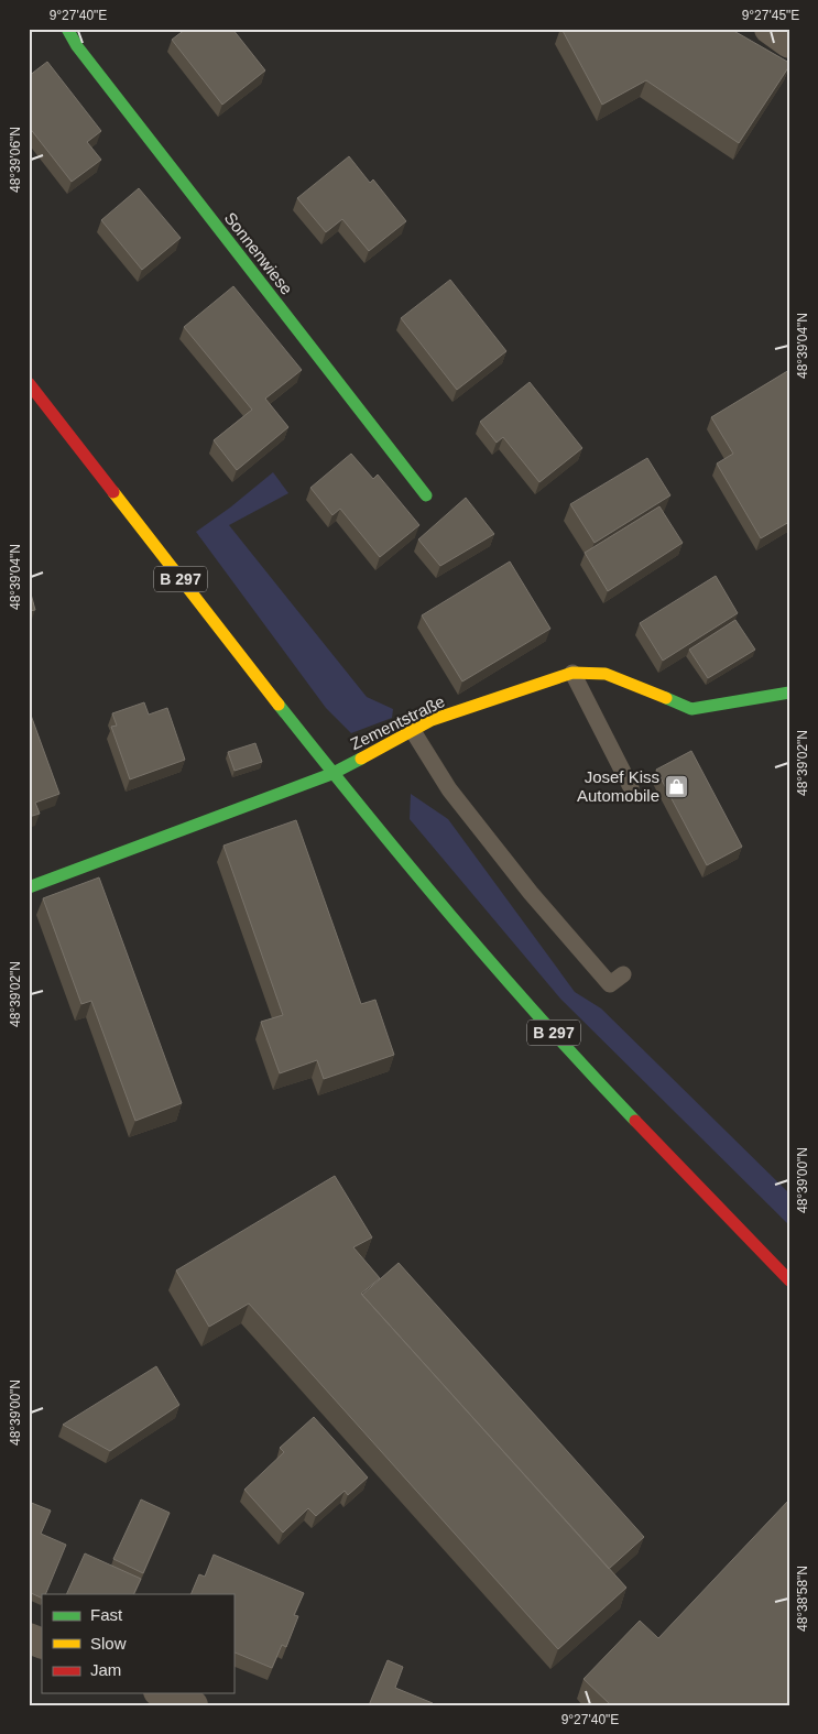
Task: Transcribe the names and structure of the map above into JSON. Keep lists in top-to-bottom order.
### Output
{
  "streets": {
    "street": ["Sonnenwiese", "B 297", "Zementstraße"]
  },
  "crossings": [
    ["B 297", "Zementstraße"]
  ],
  "places": {
    "shop": ["Josef Kiss Automobile"]
  },
  "legend": ["Fast", "Slow", "Jam"],
  "coordinates": [
    "9°27'40\"E",
    "9°27'45\"E",
    "48°39'06\"N",
    "48°39'04\"N",
    "48°39'02\"N",
    "48°39'00\"N",
    "48°38'58\"N"
  ]
}
